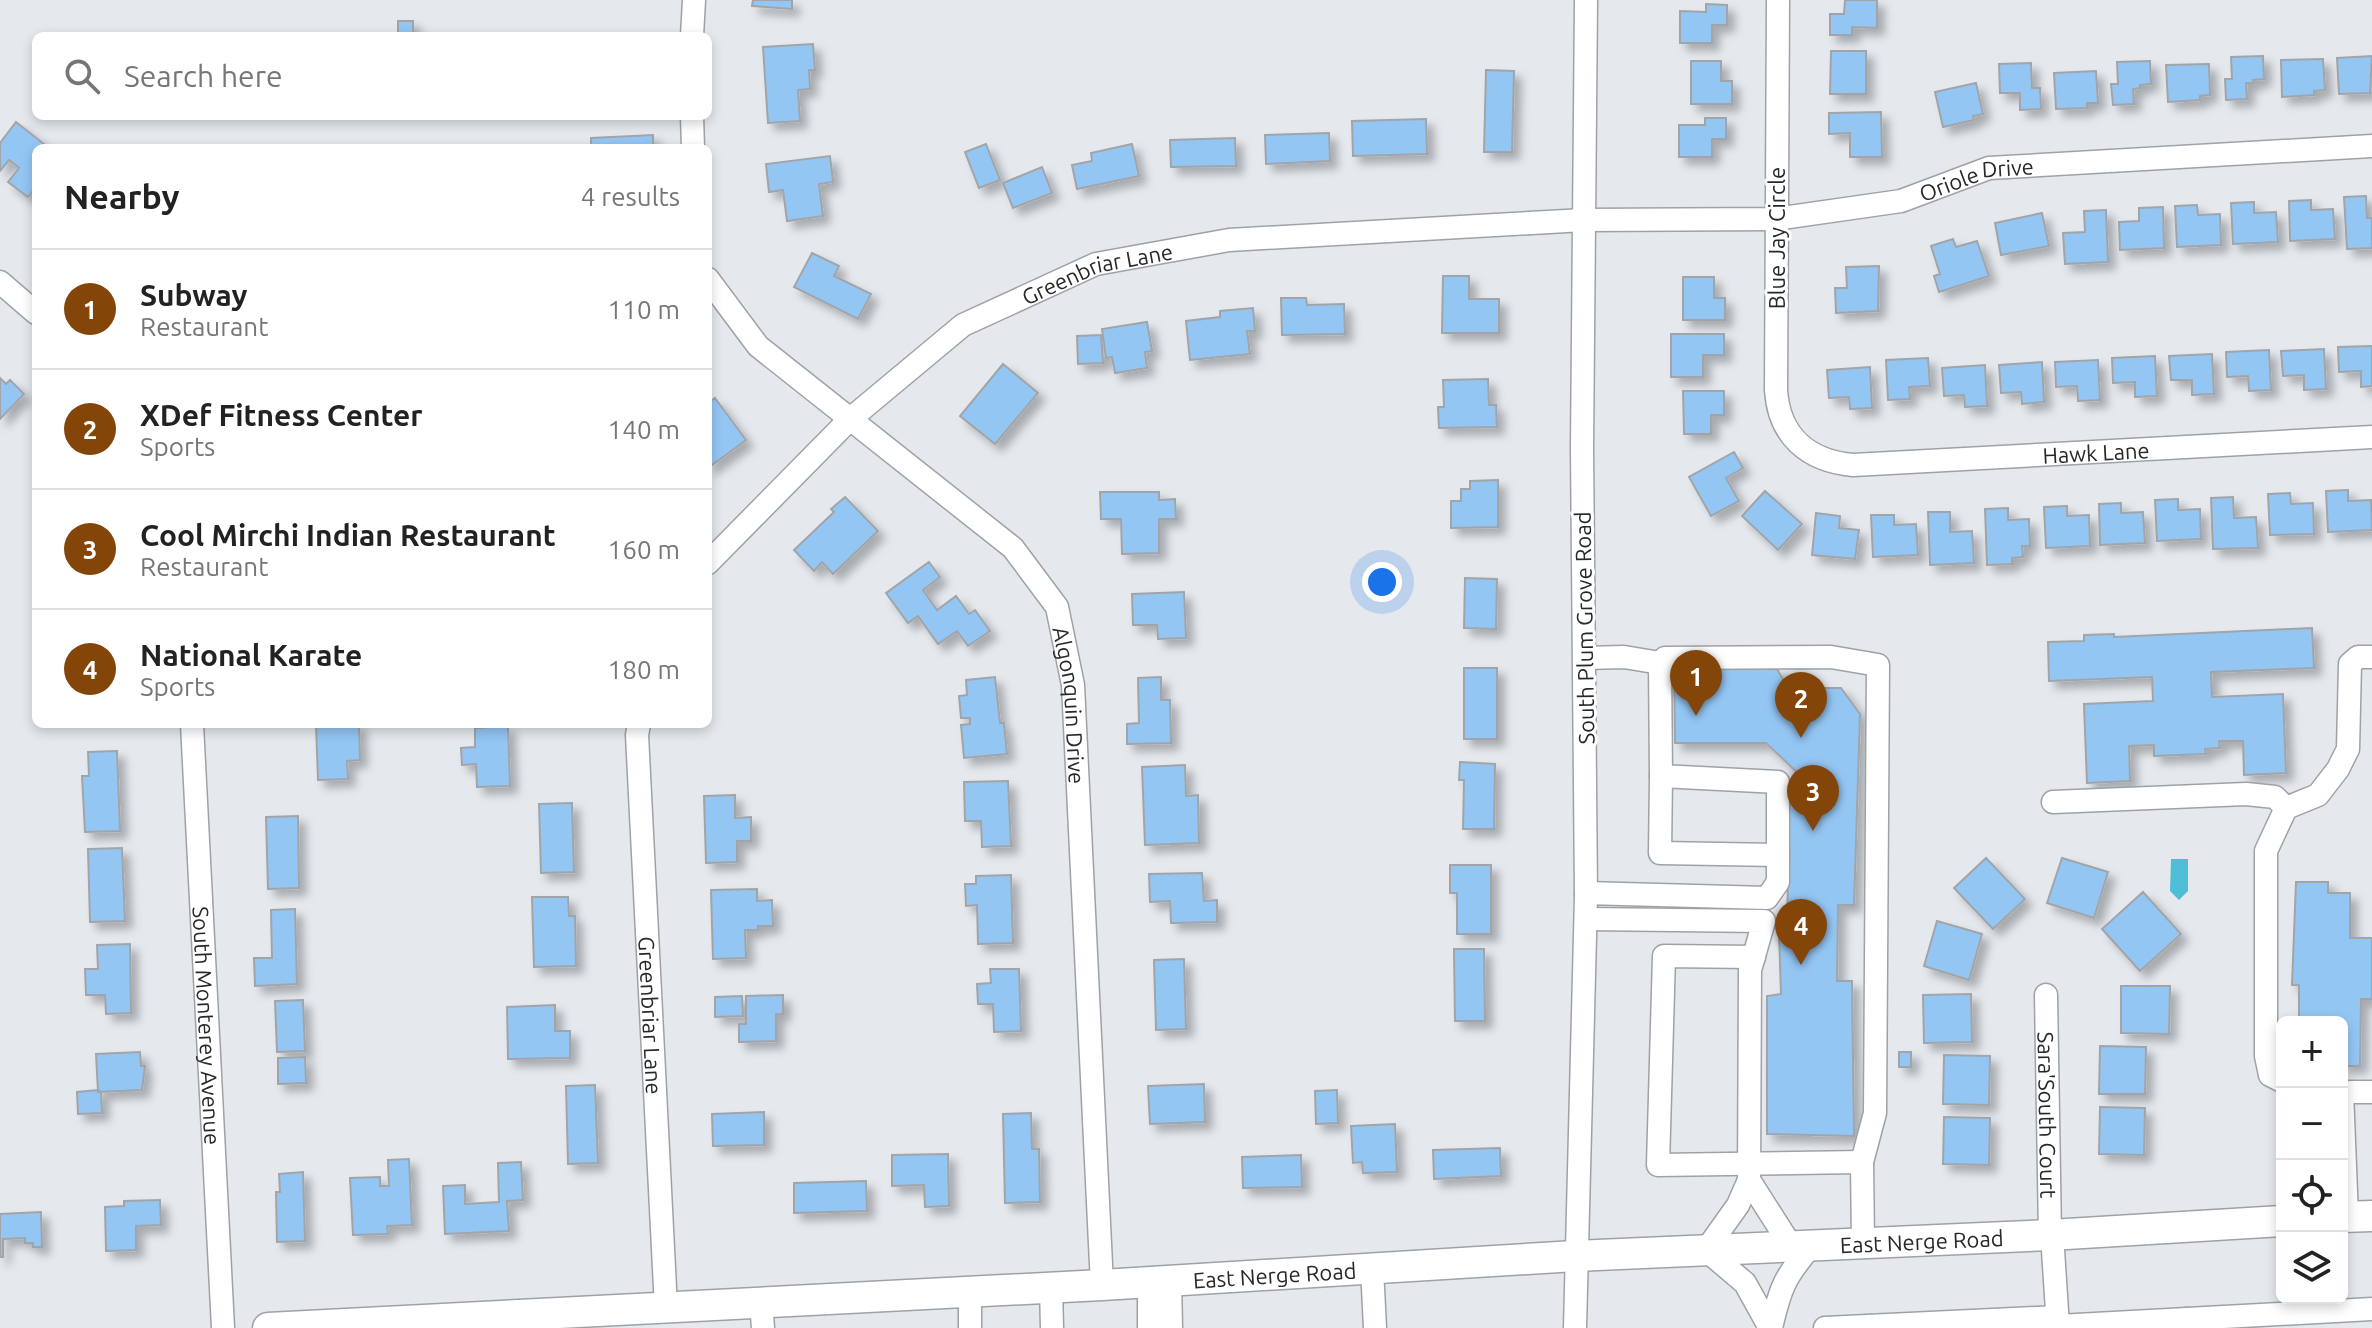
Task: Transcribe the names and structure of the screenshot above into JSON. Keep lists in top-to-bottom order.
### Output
{
  "streets": {
    "main road": ["East Nerge Road"],
    "street": [
      "Oriole Drive",
      "Blue Jay Circle",
      "Greenbriar Lane",
      "Hawk Lane",
      "South Plum Grove Road",
      "Algonquin Drive",
      "South Monterey Avenue",
      "Sara'South Court"
    ]
  },
  "crossings": [
    ["Oriole Drive", "Blue Jay Circle"],
    ["Oriole Drive", "Greenbriar Lane"],
    ["Oriole Drive", "South Plum Grove Road"],
    ["Blue Jay Circle", "Hawk Lane"],
    ["Greenbriar Lane", "South Plum Grove Road"],
    ["Greenbriar Lane", "Algonquin Drive"],
    ["Greenbriar Lane", "East Nerge Road"],
    ["South Plum Grove Road", "East Nerge Road"],
    ["Algonquin Drive", "East Nerge Road"],
    ["Sara'South Court", "East Nerge Road"]
  ],
  "page": {
    "search": "Search here",
    "heading": ["Nearby", "4 results"],
    "list": [
      {
        "mark": "1",
        "name": "Subway",
        "note": "Restaurant",
        "value": "110 m"
      },
      {
        "mark": "2",
        "name": "XDef Fitness Center",
        "note": "Sports",
        "value": "140 m"
      },
      {
        "mark": "3",
        "name": "Cool Mirchi Indian Restaurant",
        "note": "Restaurant",
        "value": "160 m"
      },
      {
        "mark": "4",
        "name": "National Karate",
        "note": "Sports",
        "value": "180 m"
      }
    ],
    "pins": [
      "1",
      "2",
      "3",
      "4"
    ],
    "map_buttons": ["+", "−"]
  }
}
